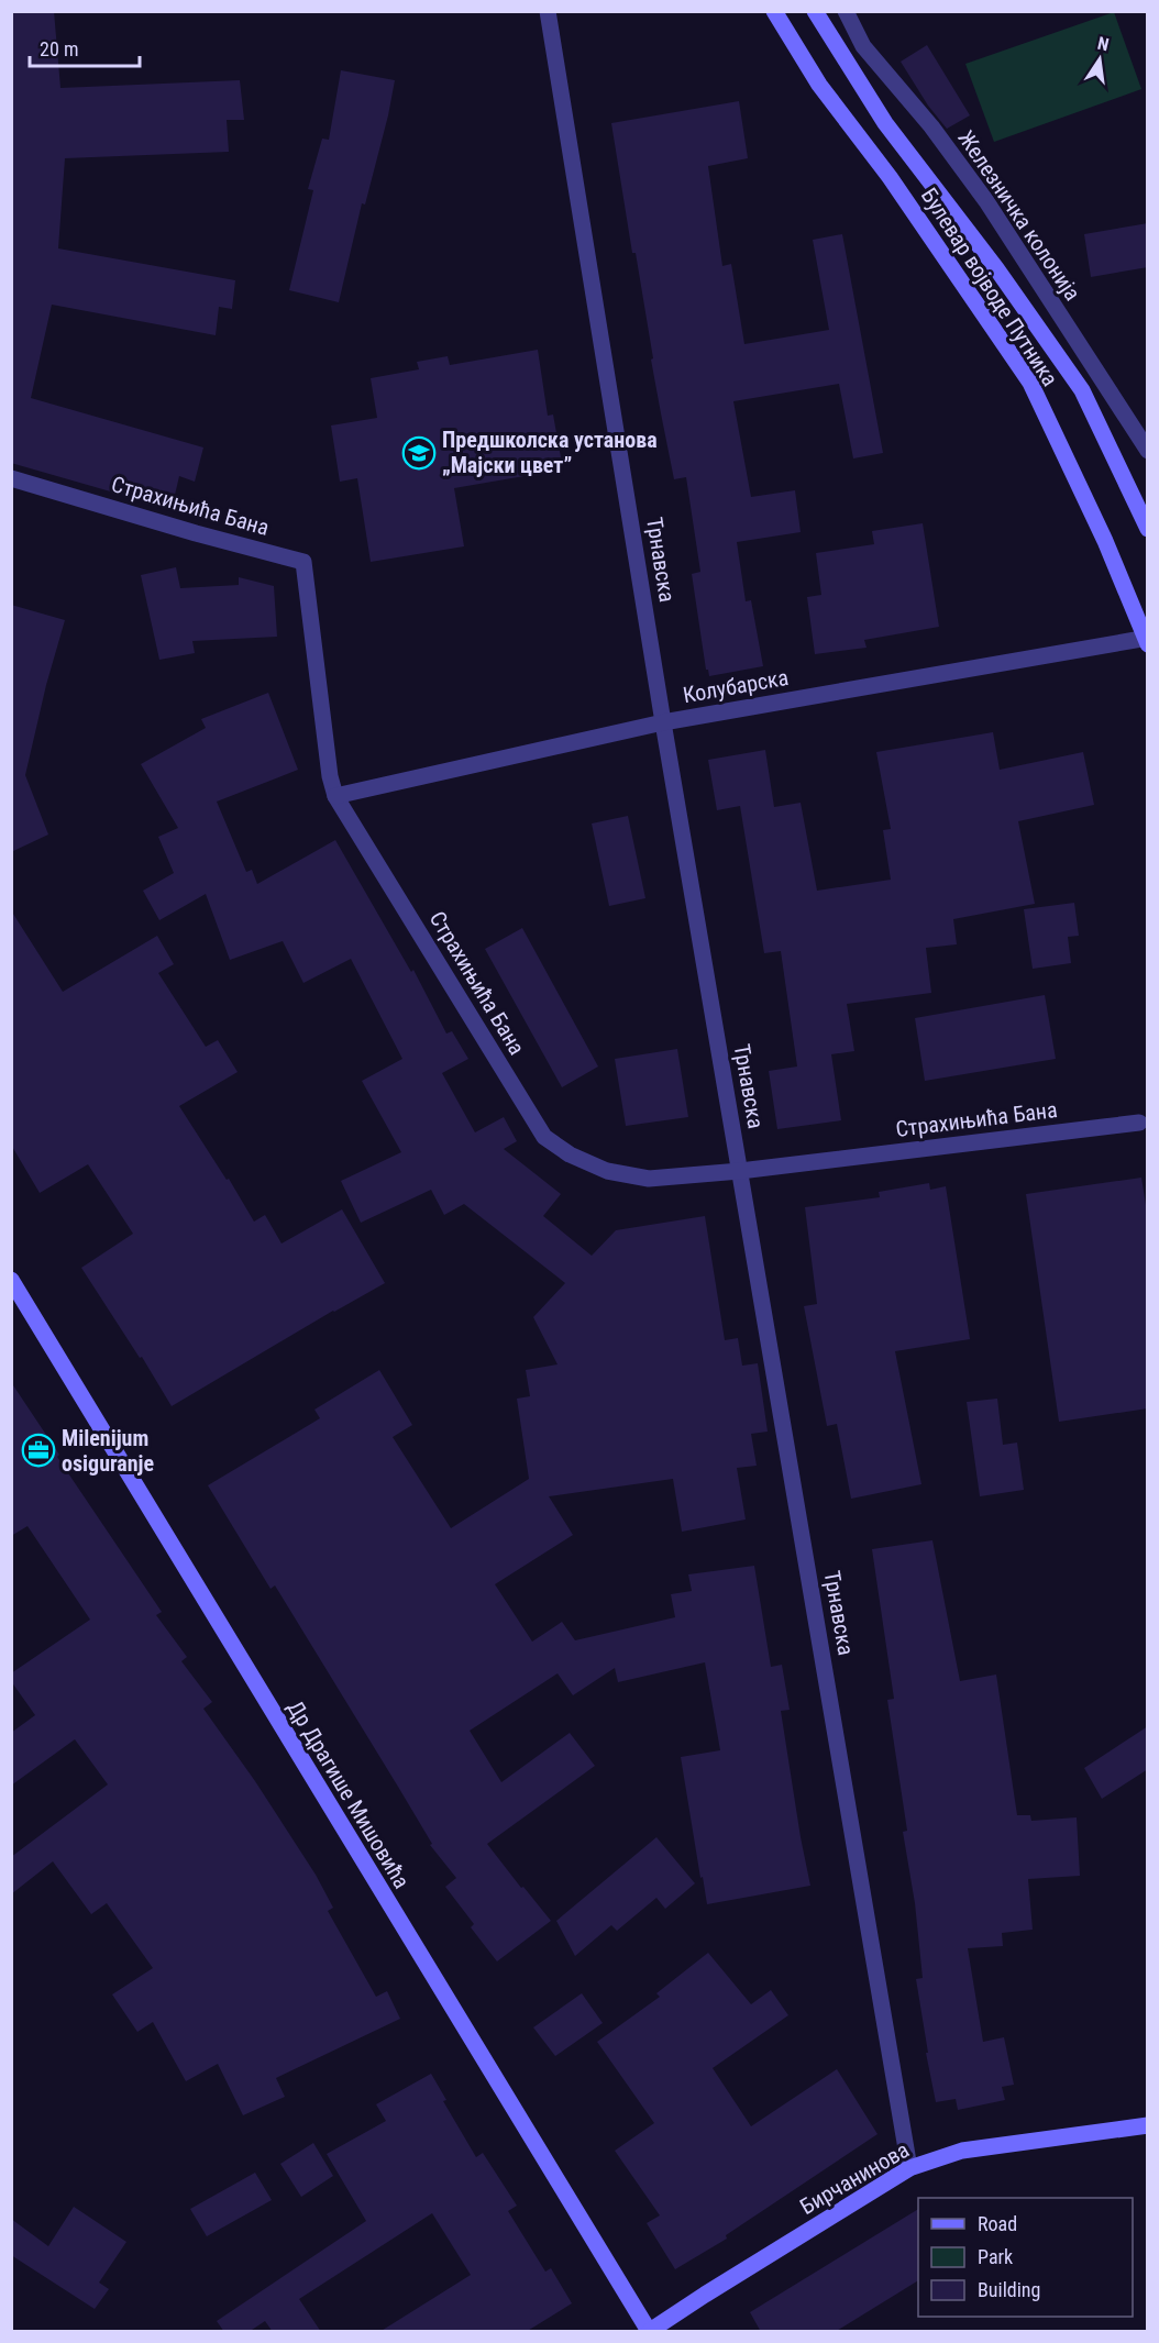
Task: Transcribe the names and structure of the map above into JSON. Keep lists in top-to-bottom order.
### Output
{
  "streets": {
    "main road": ["Булевар војводе Путника", "Др Драгише Мишовића", "Бирчанинова"],
    "street": [
      "Железничка колонија",
      "Страхињића Бана",
      "Трнавска",
      "Колубарска"
    ]
  },
  "crossings": [
    ["Булевар војводе Путника", "Колубарска"],
    ["Страхињића Бана", "Трнавска"],
    ["Страхињића Бана", "Колубарска"],
    ["Трнавска", "Колубарска"],
    ["Трнавска", "Бирчанинова"],
    ["Др Драгише Мишовића", "Бирчанинова"]
  ],
  "places": {
    "school or university": ["Предшколска установа „Мајски цвет”"],
    "office": ["Milenijum osiguranje"]
  },
  "legend": ["Road", "Park", "Building"],
  "scale_bar": "20 m",
  "north": "top"
}
